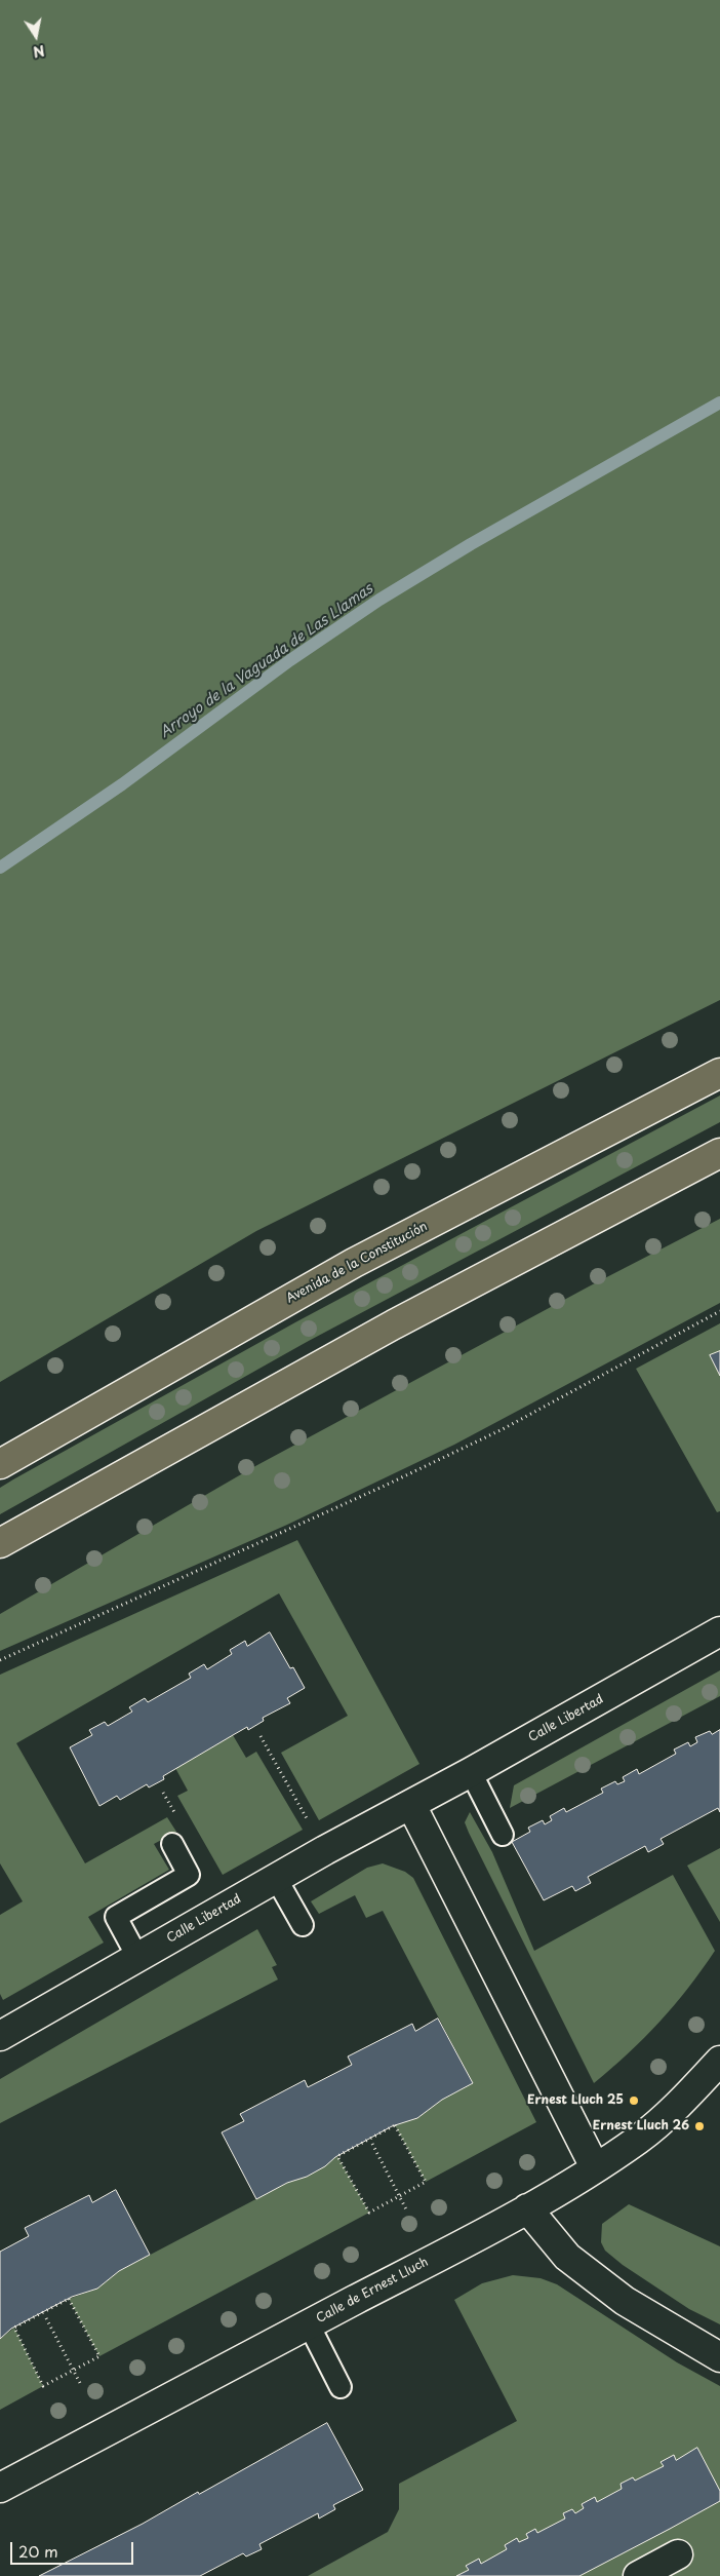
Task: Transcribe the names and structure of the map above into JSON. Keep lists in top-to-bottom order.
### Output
{
  "streets": {
    "main road": ["Avenida de la Constitución"],
    "street": ["Calle Libertad", "Calle de Ernest Lluch"]
  },
  "water": ["Arroyo de la Vaguada de Las Llamas"],
  "places": ["Ernest Lluch 25", "Ernest Lluch 26"],
  "scale_bar": "20 m",
  "north": "bottom"
}
